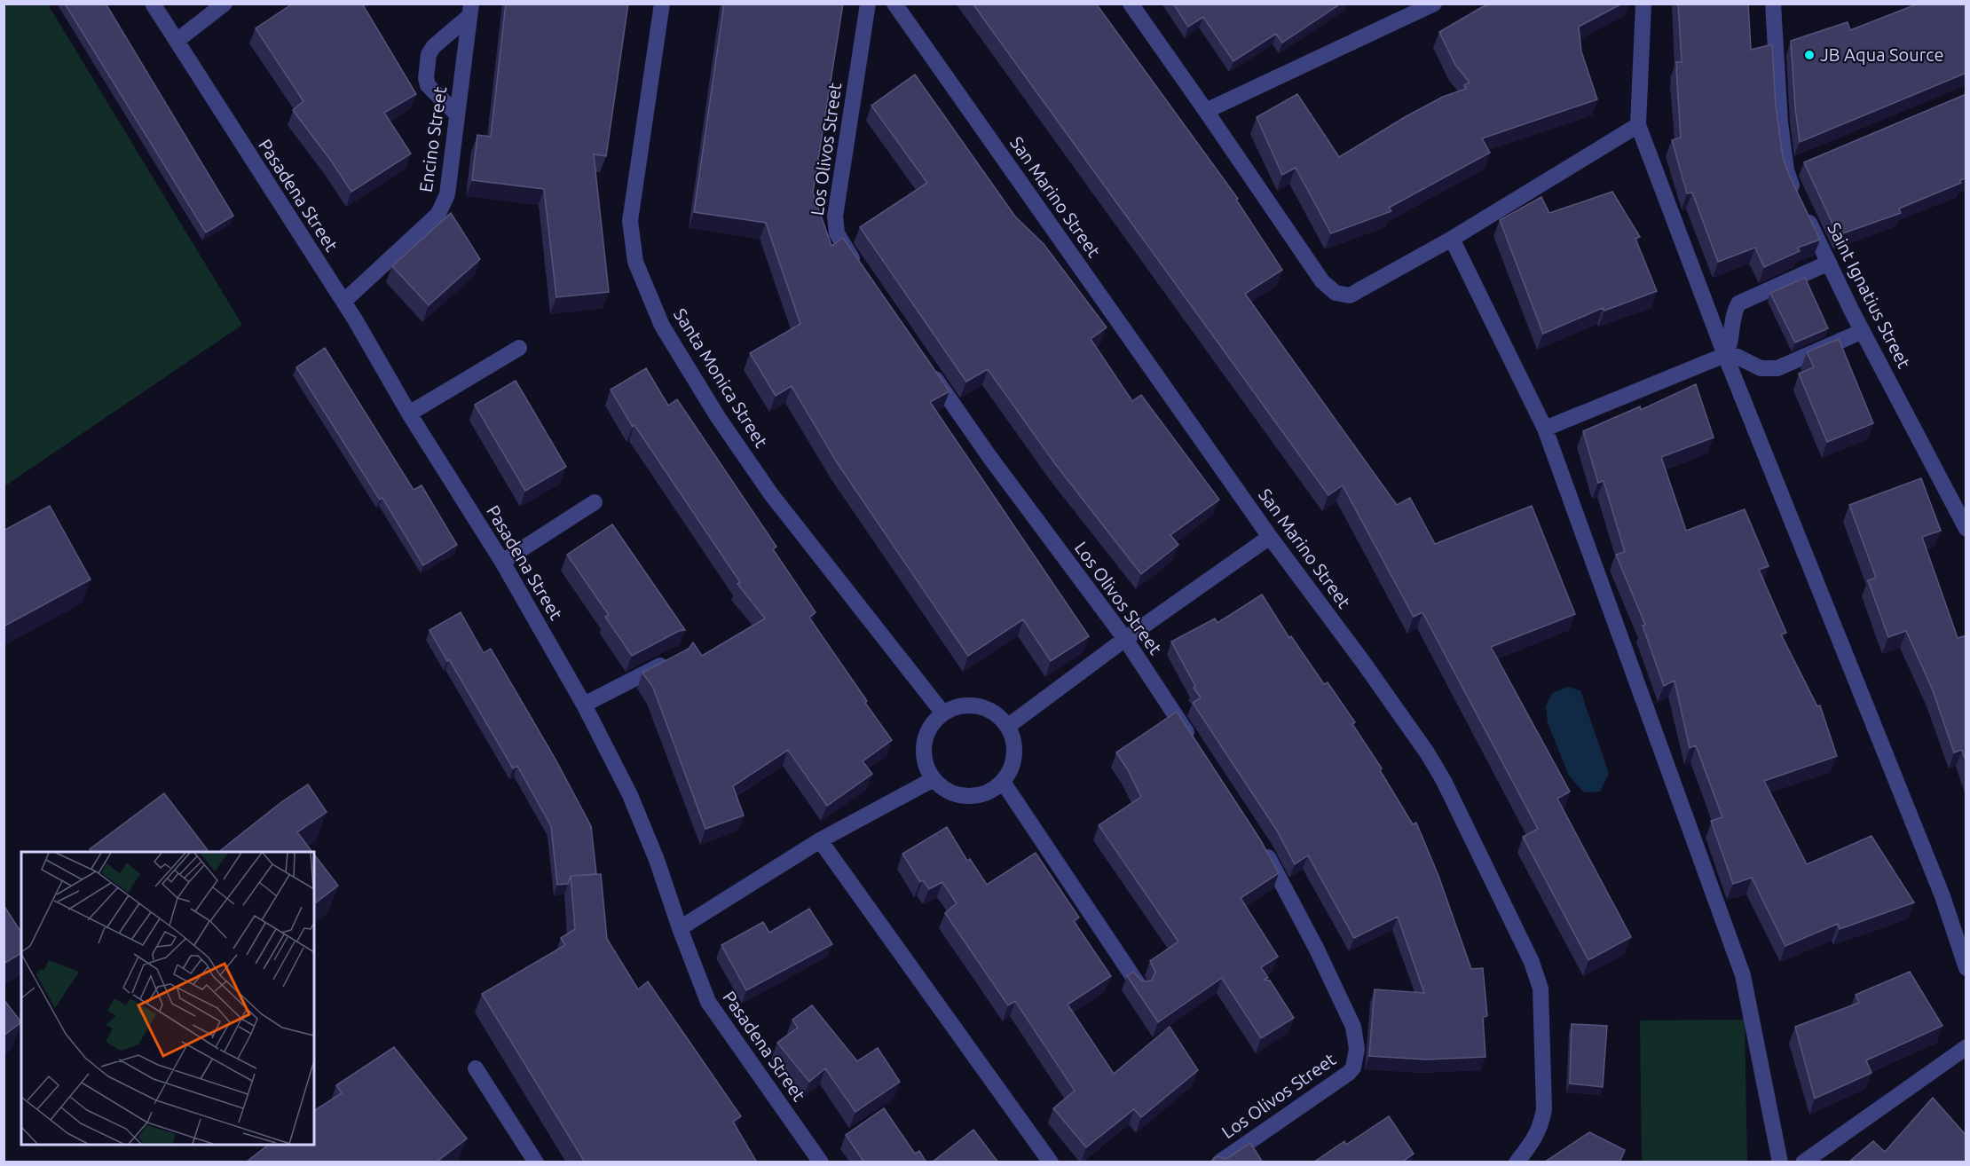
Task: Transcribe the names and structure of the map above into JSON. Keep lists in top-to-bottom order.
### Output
{
  "streets": {
    "street": [
      "Encino Street",
      "Los Olivos Street",
      "Pasadena Street",
      "San Marino Street",
      "Saint Ignatius Street",
      "Santa Monica Street"
    ]
  },
  "crossings": [
    ["Encino Street", "Pasadena Street"]
  ],
  "places": ["JB Aqua Source"]
}
